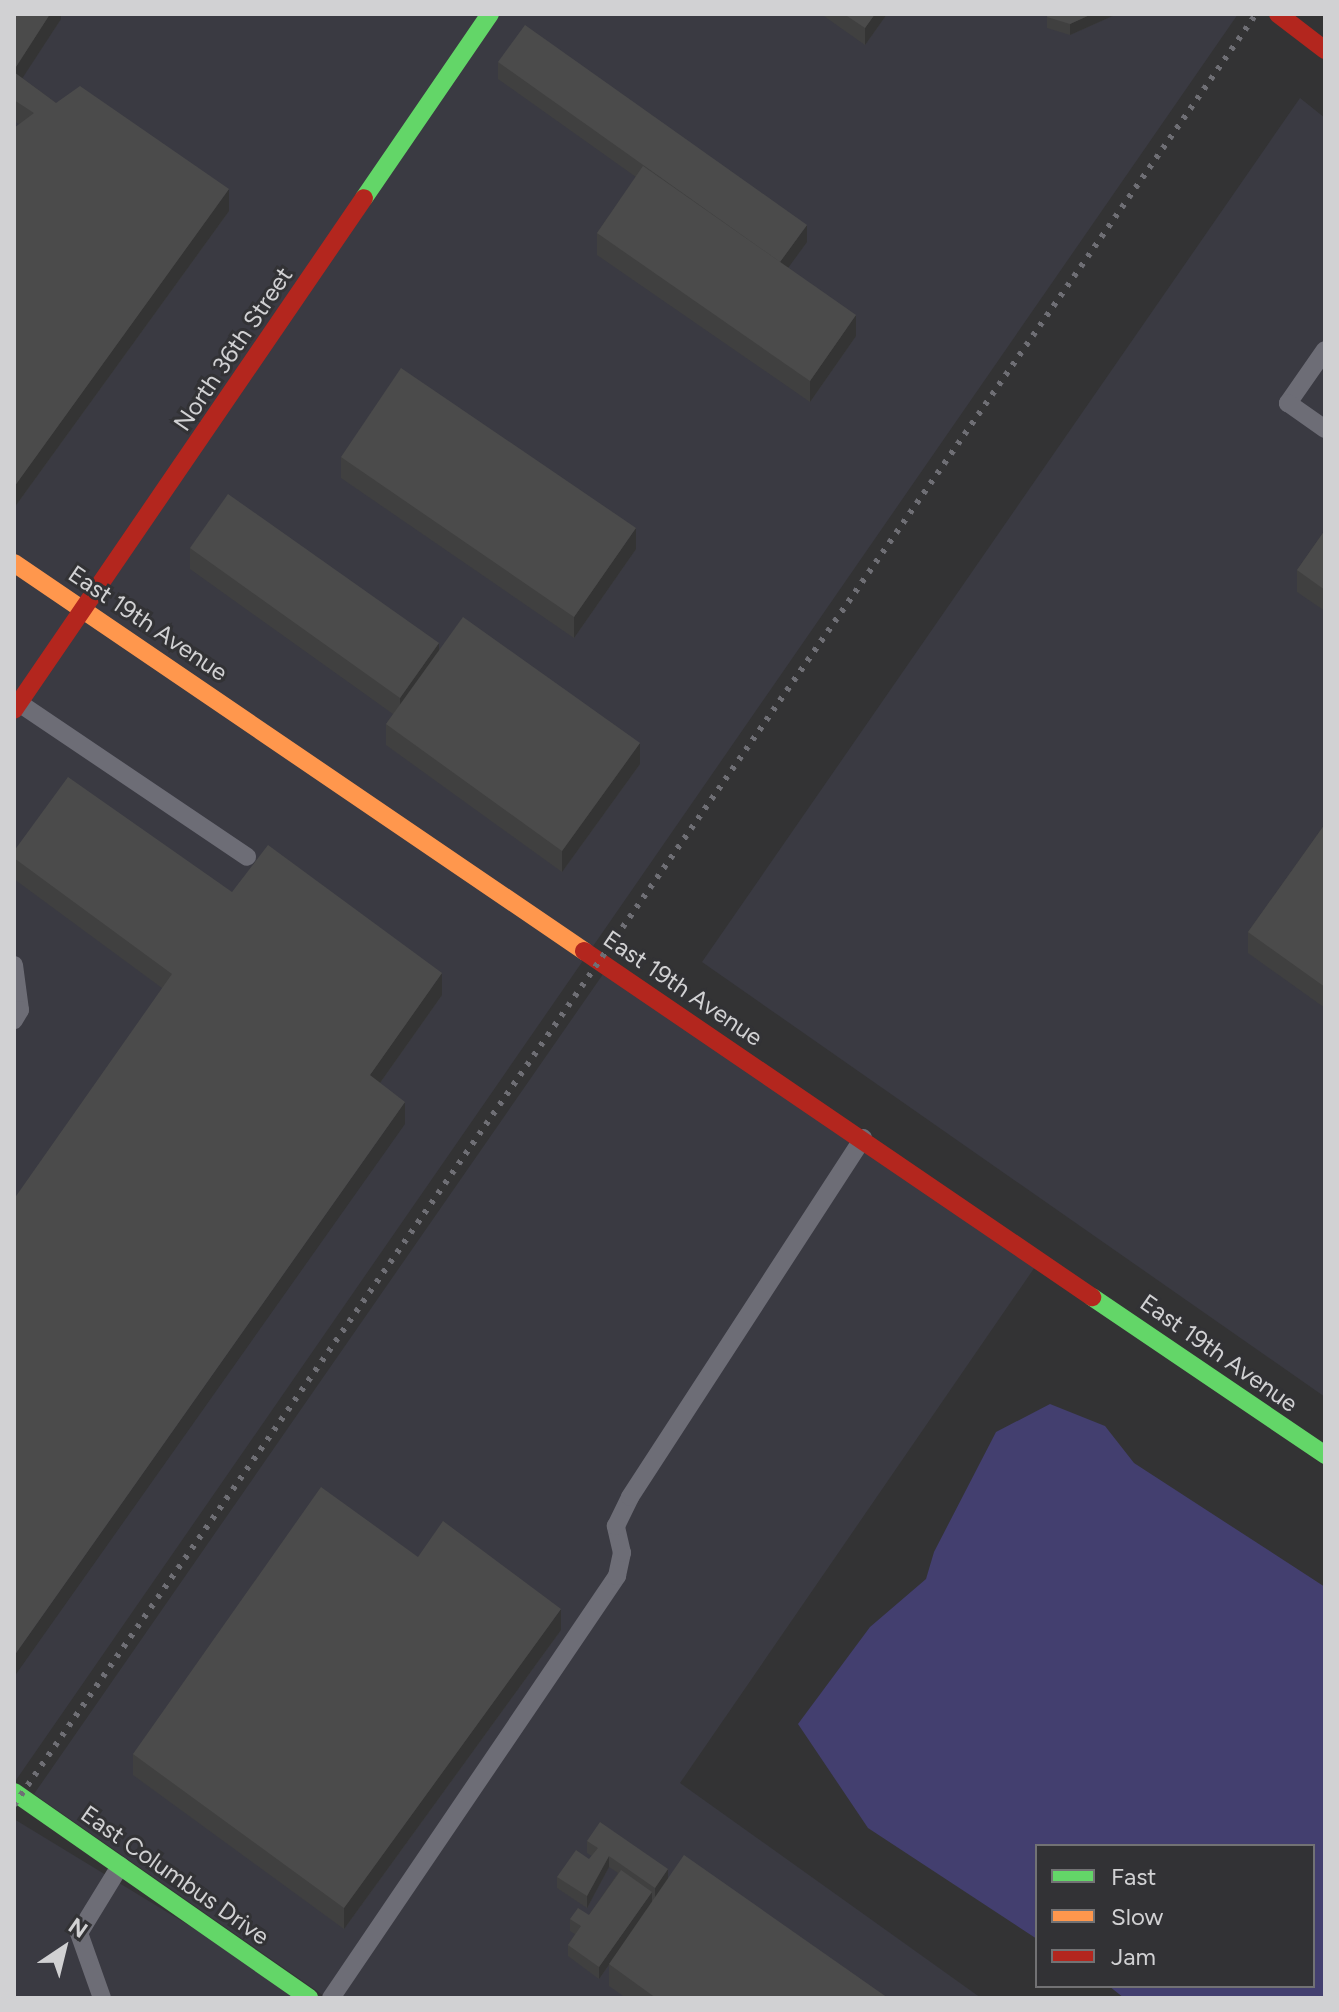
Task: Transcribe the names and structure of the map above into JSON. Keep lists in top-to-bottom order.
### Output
{
  "streets": {
    "main road": ["North 36th Street", "East 19th Avenue", "East Columbus Drive"]
  },
  "crossings": [
    ["North 36th Street", "East 19th Avenue"]
  ],
  "legend": ["Fast", "Slow", "Jam"],
  "north": "top right"
}
